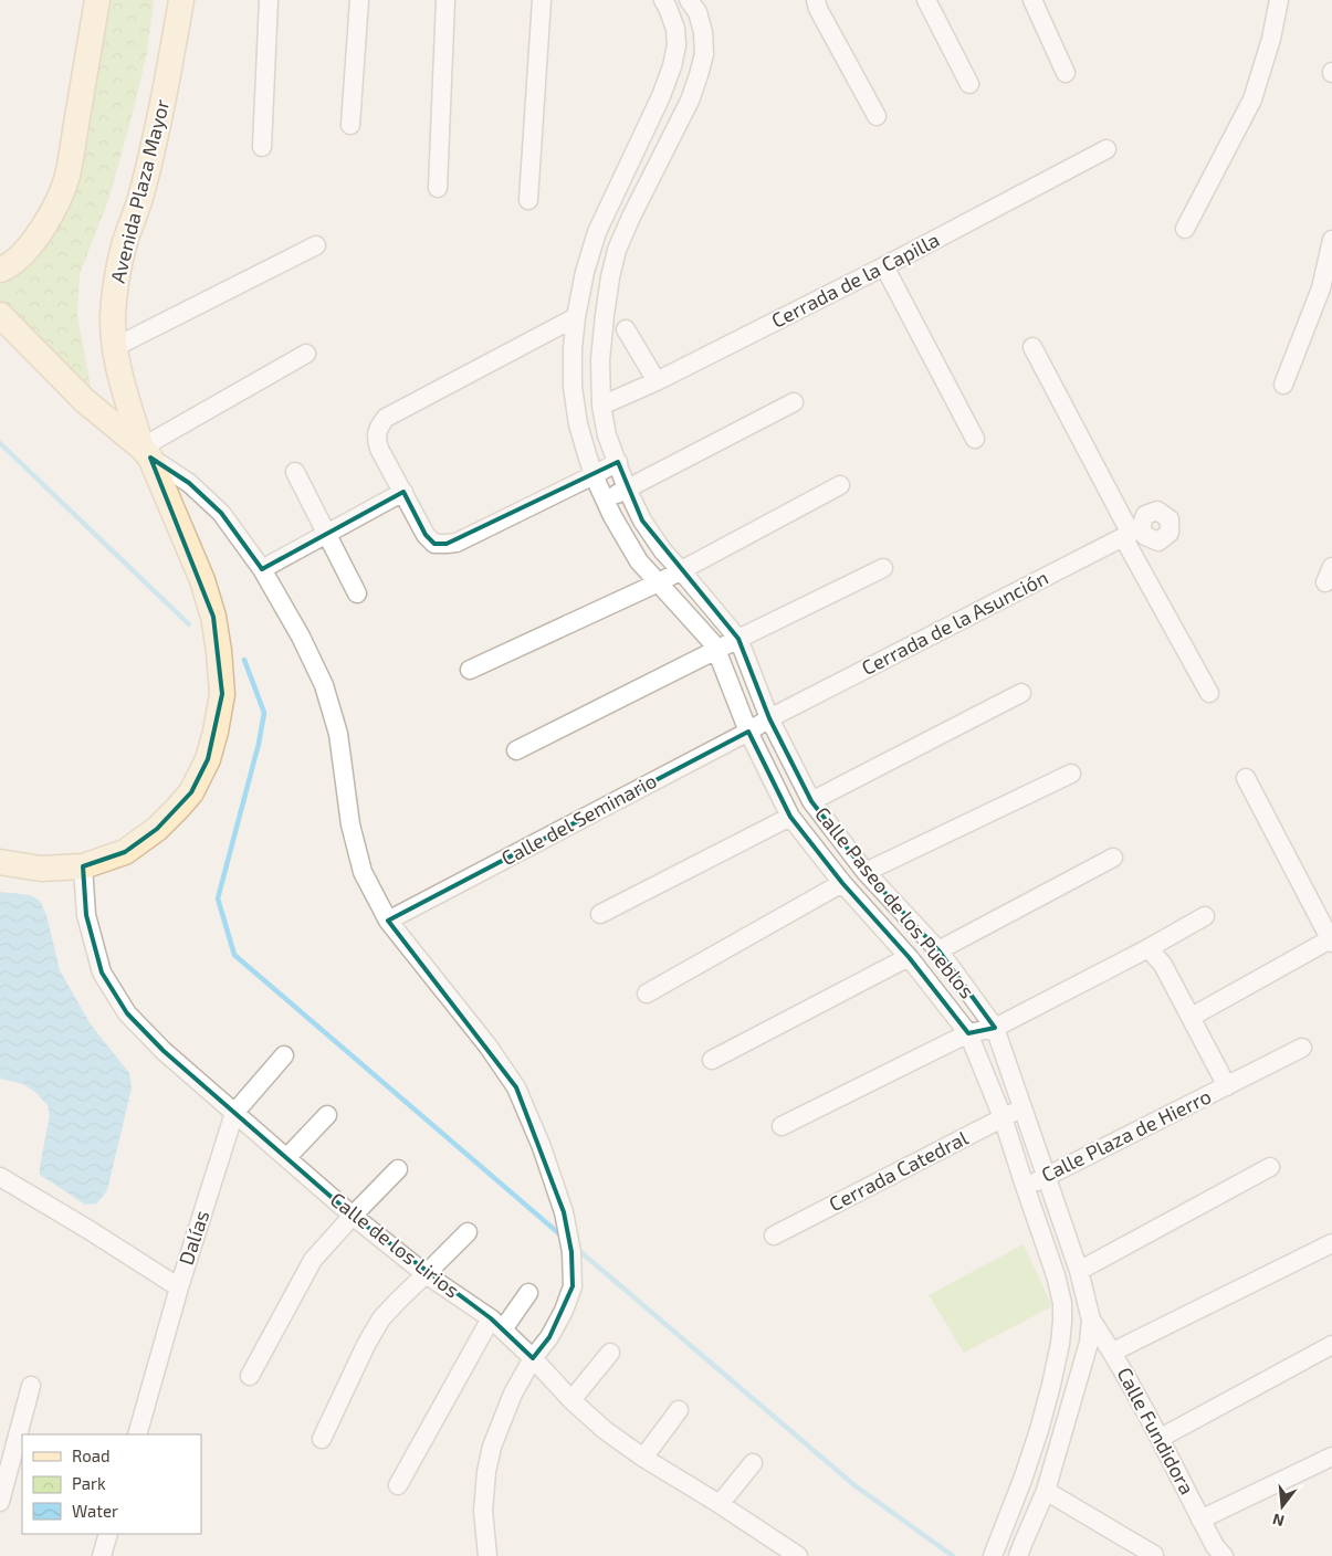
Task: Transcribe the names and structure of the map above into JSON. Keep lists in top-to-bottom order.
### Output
{
  "streets": {
    "street": [
      "Avenida Plaza Mayor",
      "Cerrada de la Capilla",
      "Cerrada de la Asunción",
      "Calle del Seminario",
      "Calle Paseo de los Pueblos",
      "Calle Plaza de Hierro",
      "Cerrada Catedral",
      "Dalías",
      "Calle de los Lirios",
      "Calle Fundidora"
    ]
  },
  "crossings": [
    ["Avenida Plaza Mayor", "Calle de los Lirios"],
    ["Cerrada de la Capilla", "Calle Paseo de los Pueblos"],
    ["Cerrada de la Asunción", "Calle del Seminario"],
    ["Cerrada de la Asunción", "Calle Paseo de los Pueblos"],
    ["Calle del Seminario", "Calle Paseo de los Pueblos"],
    ["Calle Paseo de los Pueblos", "Calle Plaza de Hierro"],
    ["Calle Paseo de los Pueblos", "Cerrada Catedral"],
    ["Calle Paseo de los Pueblos", "Calle Fundidora"],
    ["Dalías", "Calle de los Lirios"]
  ],
  "legend": ["Road", "Park", "Water"],
  "north": "bottom"
}
